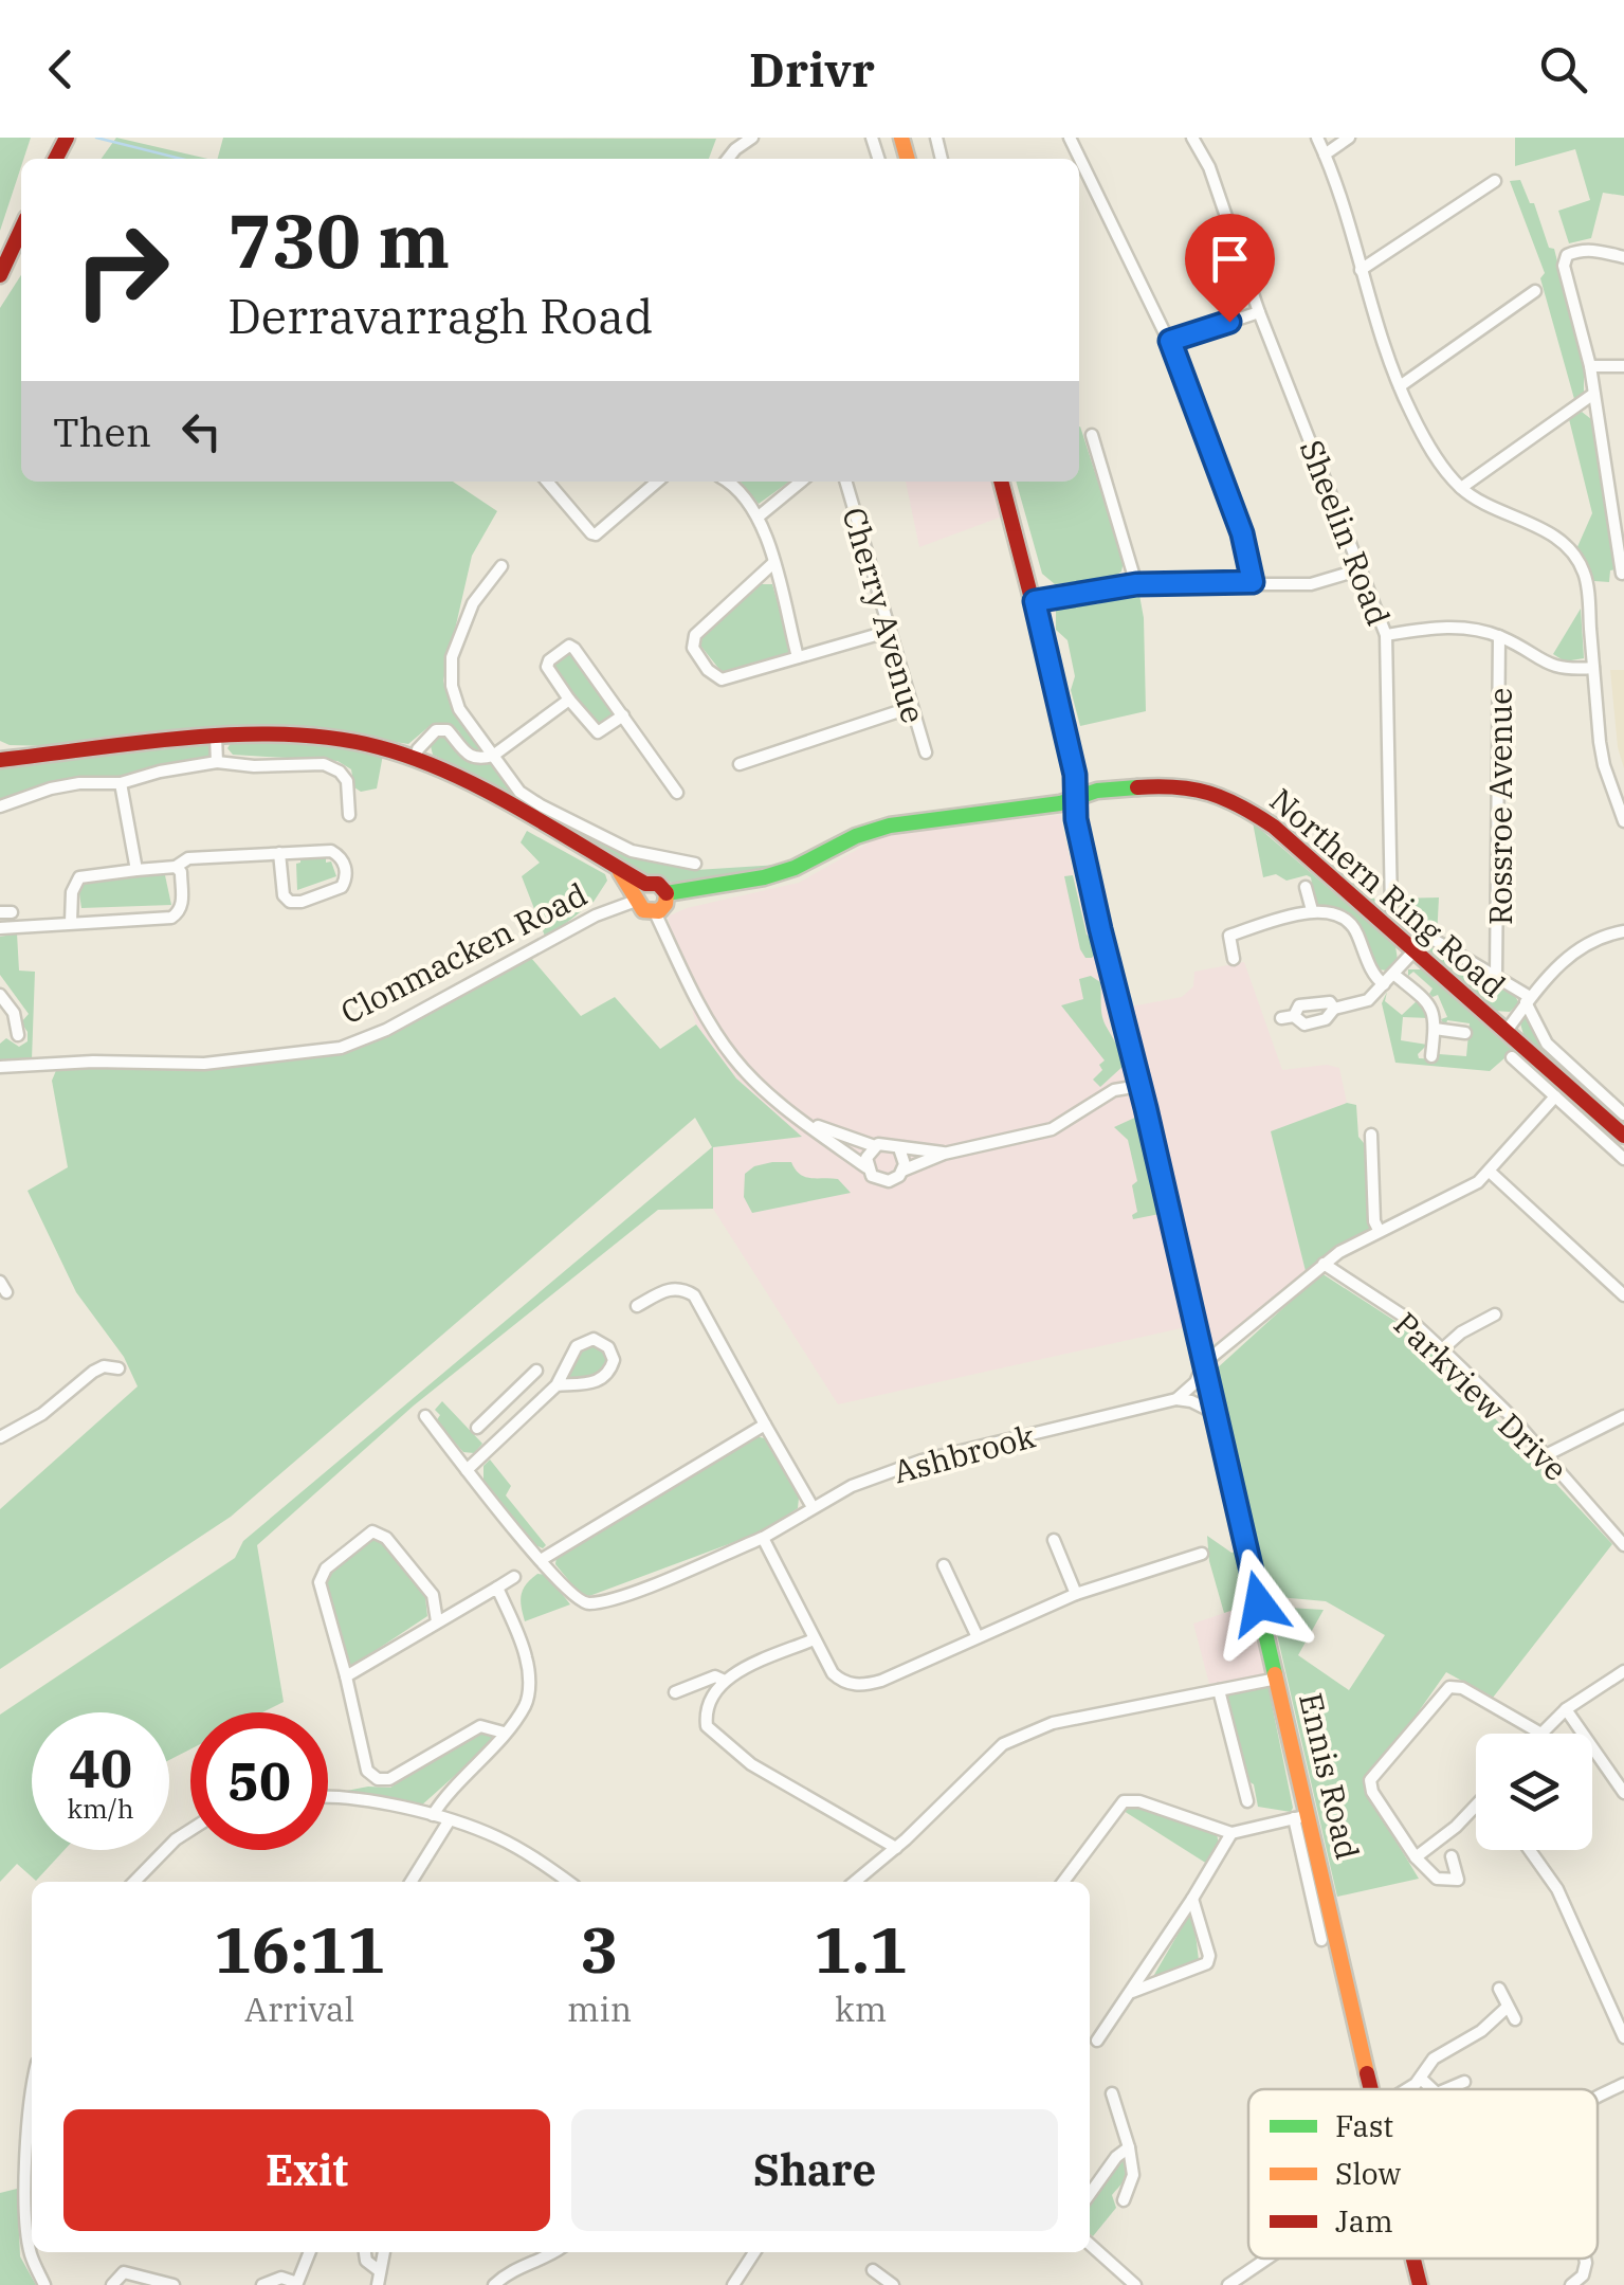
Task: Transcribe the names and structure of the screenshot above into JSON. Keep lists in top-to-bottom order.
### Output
{
  "streets": {
    "main road": ["Northern Ring Road", "Ennis Road"],
    "street": [
      "Sheelin Road",
      "Cherry Avenue",
      "Rossroe Avenue",
      "Clonmacken Road",
      "Parkview Drive",
      "Ashbrook"
    ]
  },
  "crossings": [
    ["Sheelin Road", "Rossroe Avenue"],
    ["Northern Ring Road", "Ennis Road"]
  ],
  "legend": ["Fast", "Slow", "Jam"],
  "page": {
    "header": "Drivr",
    "turn": ["730 m", "Derravarragh Road"],
    "then": "Then",
    "speed": "40 km/h",
    "limit": "50",
    "eta": [
      "16:11",
      "Arrival",
      "3",
      "min",
      "1.1",
      "km"
    ],
    "buttons": ["Exit", "Share"]
  }
}
